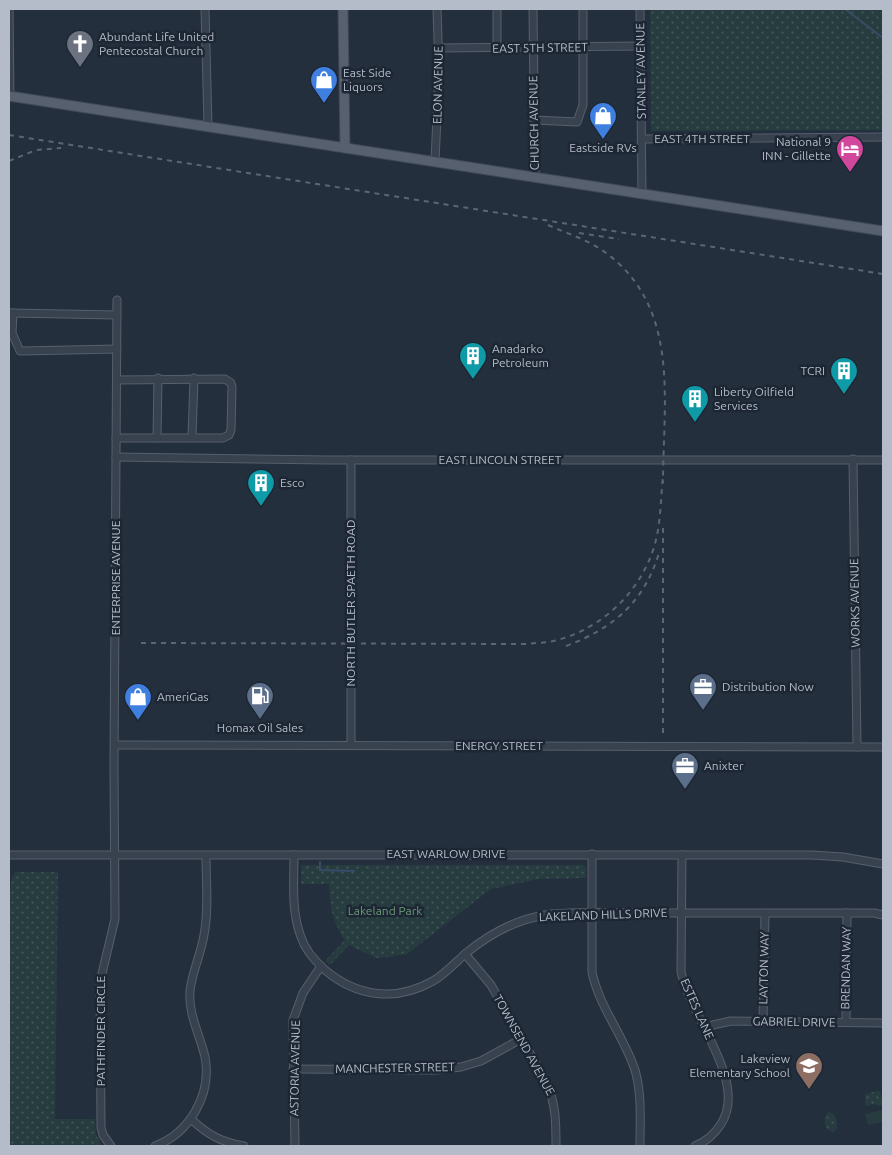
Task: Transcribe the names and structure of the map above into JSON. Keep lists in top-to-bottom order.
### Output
{
  "streets": {
    "street": [
      "EAST 5TH STREET",
      "STANLEY AVENUE",
      "ELON AVENUE",
      "CHURCH AVENUE",
      "EAST 4TH STREET",
      "EAST LINCOLN STREET",
      "ENTERPRISE AVENUE",
      "NORTH BUTLER SPAETH ROAD",
      "WORKS AVENUE",
      "ENERGY STREET",
      "EAST WARLOW DRIVE",
      "LAKELAND HILLS DRIVE",
      "LAYTON WAY",
      "BRENDAN WAY",
      "ESTES LANE",
      "GABRIEL DRIVE",
      "PATHFINDER CIRCLE",
      "TOWNSEND AVENUE",
      "ASTORIA AVENUE",
      "MANCHESTER STREET"
    ]
  },
  "crossings": [
    ["EAST 5TH STREET", "STANLEY AVENUE"],
    ["EAST 5TH STREET", "ELON AVENUE"],
    ["EAST 5TH STREET", "CHURCH AVENUE"],
    ["STANLEY AVENUE", "EAST 4TH STREET"],
    ["EAST LINCOLN STREET", "ENTERPRISE AVENUE"],
    ["EAST LINCOLN STREET", "NORTH BUTLER SPAETH ROAD"],
    ["EAST LINCOLN STREET", "WORKS AVENUE"],
    ["ENTERPRISE AVENUE", "ENERGY STREET"],
    ["ENTERPRISE AVENUE", "EAST WARLOW DRIVE"],
    ["ENTERPRISE AVENUE", "PATHFINDER CIRCLE"],
    ["NORTH BUTLER SPAETH ROAD", "ENERGY STREET"],
    ["WORKS AVENUE", "ENERGY STREET"],
    ["EAST WARLOW DRIVE", "LAKELAND HILLS DRIVE"],
    ["EAST WARLOW DRIVE", "ESTES LANE"],
    ["EAST WARLOW DRIVE", "PATHFINDER CIRCLE"],
    ["LAKELAND HILLS DRIVE", "LAYTON WAY"],
    ["LAKELAND HILLS DRIVE", "BRENDAN WAY"],
    ["LAKELAND HILLS DRIVE", "ESTES LANE"],
    ["LAKELAND HILLS DRIVE", "TOWNSEND AVENUE"],
    ["LAKELAND HILLS DRIVE", "ASTORIA AVENUE"],
    ["LAYTON WAY", "GABRIEL DRIVE"],
    ["BRENDAN WAY", "GABRIEL DRIVE"],
    ["ESTES LANE", "GABRIEL DRIVE"],
    ["TOWNSEND AVENUE", "MANCHESTER STREET"],
    ["ASTORIA AVENUE", "MANCHESTER STREET"]
  ],
  "parks": ["Lakeland Park"],
  "places": {
    "church": ["Abundant Life United Pentecostal Church"],
    "shop": ["East Side Liquors", "Eastside RVs", "AmeriGas"],
    "hotel": ["National 9 INN - Gillette"],
    "building": [
      "Anadarko Petroleum",
      "TCRI",
      "Liberty Oilfield Services",
      "Esco"
    ],
    "office": ["Distribution Now", "Anixter"],
    "fuel station": ["Homax Oil Sales"],
    "school or university": ["Lakeview Elementary School"]
  }
}
